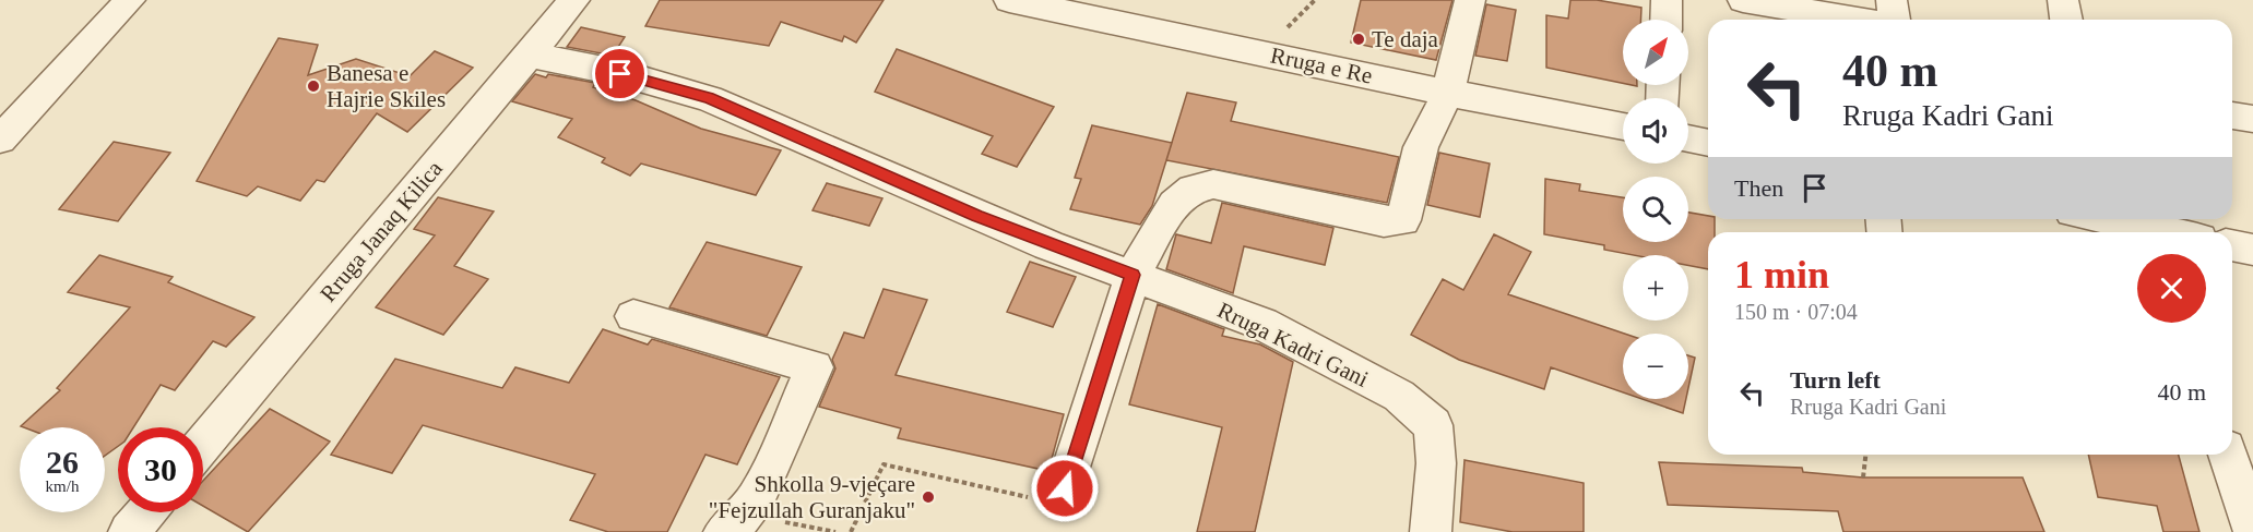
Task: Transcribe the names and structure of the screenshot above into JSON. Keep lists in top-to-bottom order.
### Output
{
  "streets": {
    "street": ["Rruga e Re", "Rruga Janaq Kilica", "Rruga Kadri Gani"]
  },
  "crossings": [
    ["Rruga Janaq Kilica", "Rruga Kadri Gani"]
  ],
  "places": ["Te daja", "Banesa e Hajrie Skiles", "Shkolla 9-vjeçare \"Fejzullah Guranjaku\""],
  "north": "top right",
  "page": {
    "map_buttons": ["+", "−"],
    "turn": ["40 m", "Rruga Kadri Gani"],
    "then": "Then",
    "heading": ["1 min", "150 m · 07:04"],
    "list": [
      {
        "name": "Turn left",
        "note": "Rruga Kadri Gani",
        "value": "40 m"
      }
    ],
    "speed": "26 km/h",
    "limit": "30"
  }
}
